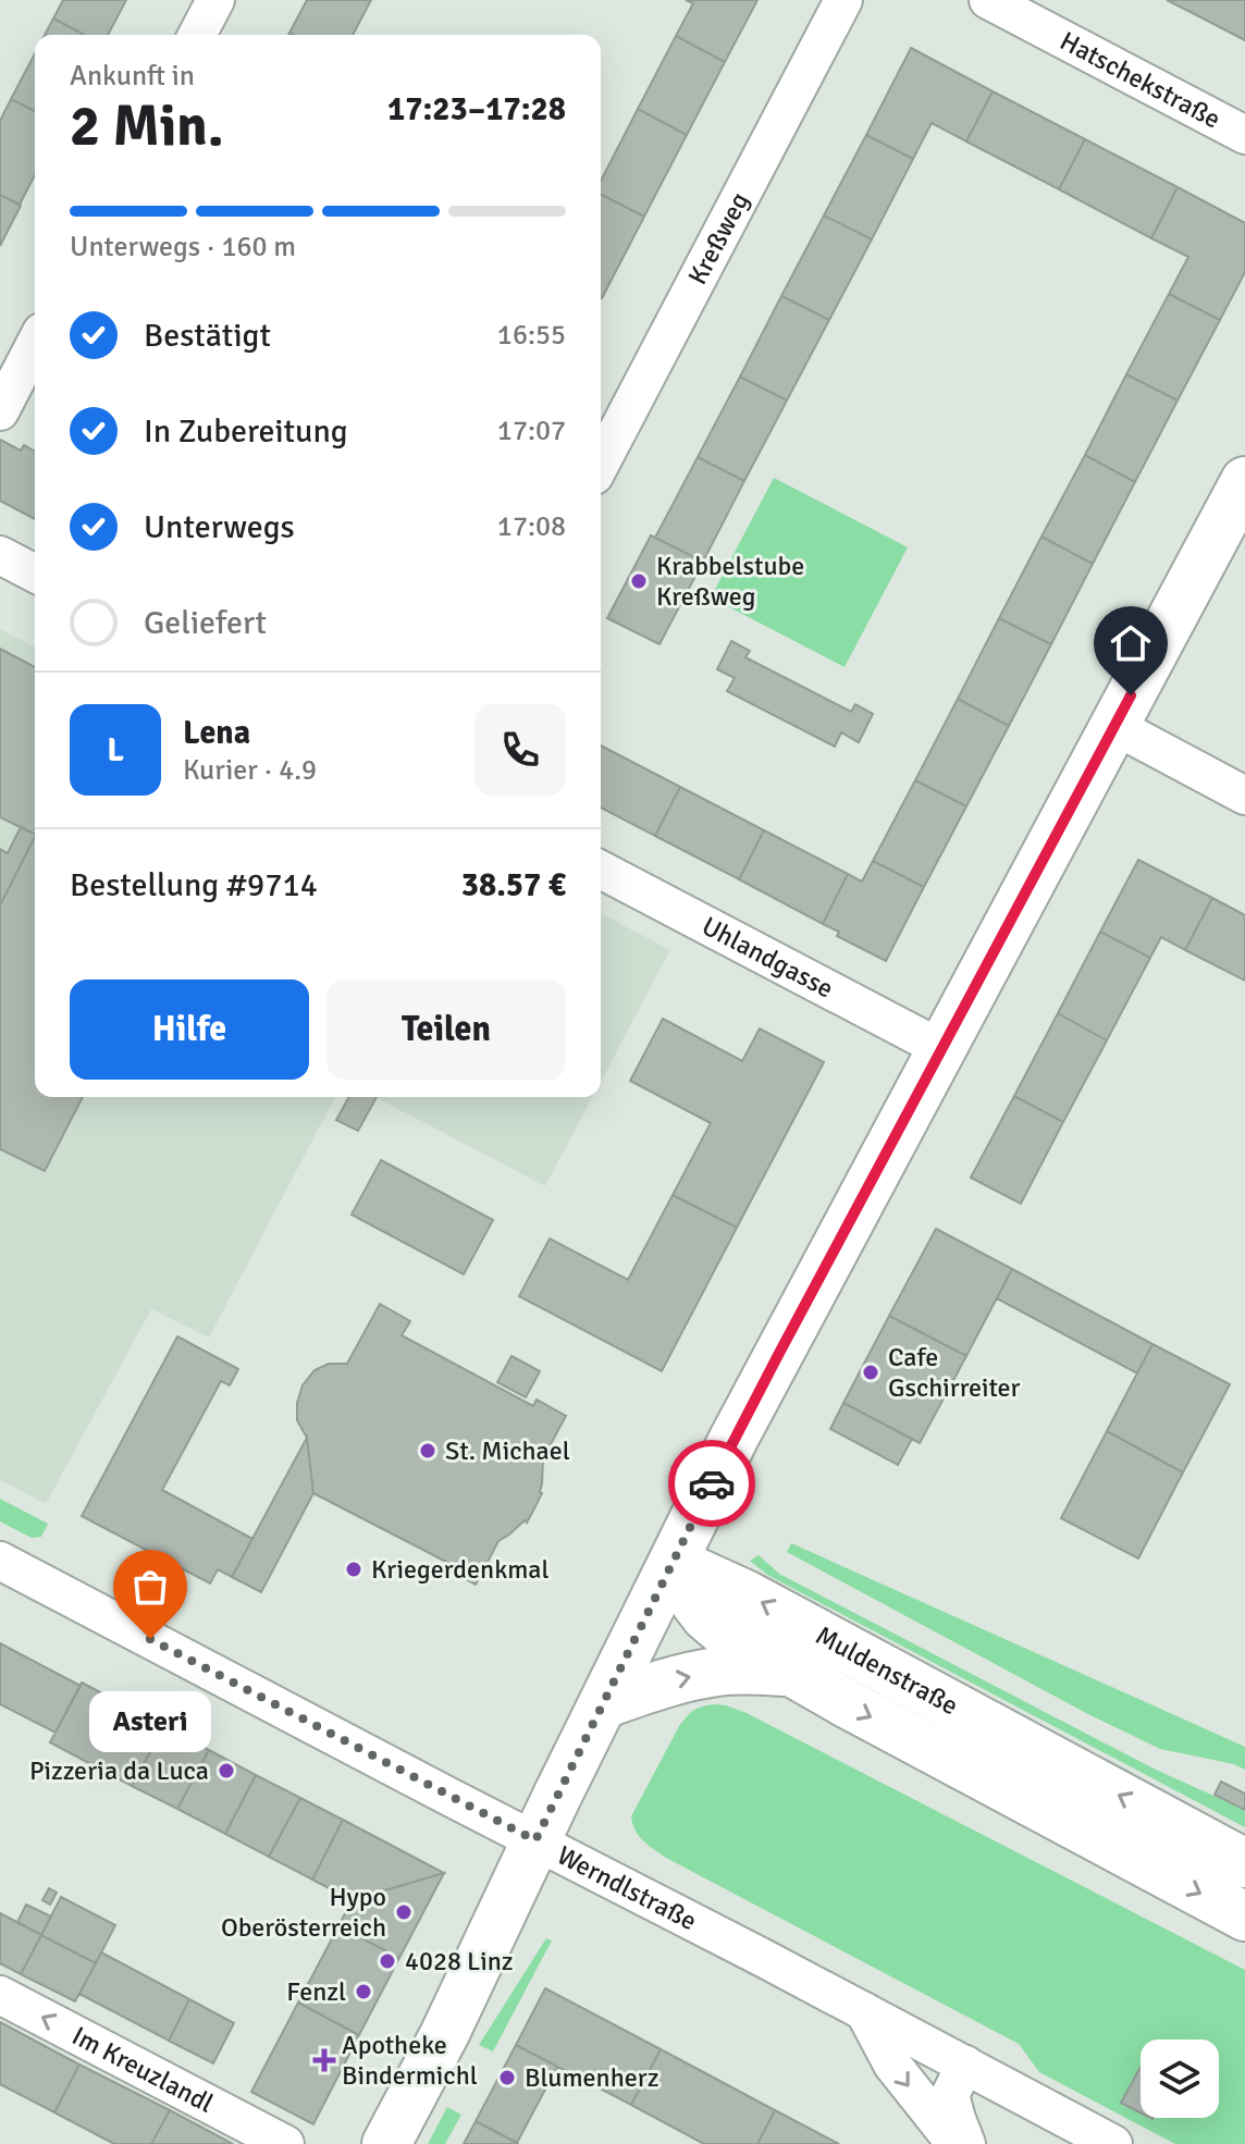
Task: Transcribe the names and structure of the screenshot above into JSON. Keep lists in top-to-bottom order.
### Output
{
  "streets": {
    "main road": ["Muldenstraße"],
    "street": [
      "Hatschekstraße",
      "Kreßweg",
      "Uhlandgasse",
      "Werndlstraße",
      "Im Kreuzlandl"
    ]
  },
  "one_way": ["Im Kreuzlandl"],
  "places": {
    "other": [
      "Krabbelstube Kreßweg",
      "Cafe Gschirreiter",
      "St. Michael",
      "Kriegerdenkmal",
      "Asteri",
      "Pizzeria da Luca",
      "Hypo Oberösterreich",
      "4028 Linz",
      "Fenzl",
      "Blumenherz"
    ],
    "health": ["Apotheke Bindermichl"]
  },
  "page": {
    "heading": ["2 Min.", "Ankunft in", "17:23–17:28"],
    "panel": [
      "Lena",
      "Kurier · 4.9",
      "Bestellung #9714",
      "38.57 €"
    ],
    "bar": "Unterwegs · 160 m",
    "list": [
      ["Bestätigt", "16:55"],
      ["In Zubereitung", "17:07"],
      ["Unterwegs", "17:08"],
      "Geliefert"
    ],
    "round": "L",
    "buttons": ["Hilfe", "Teilen"],
    "bubble": "Asteri"
  }
}
